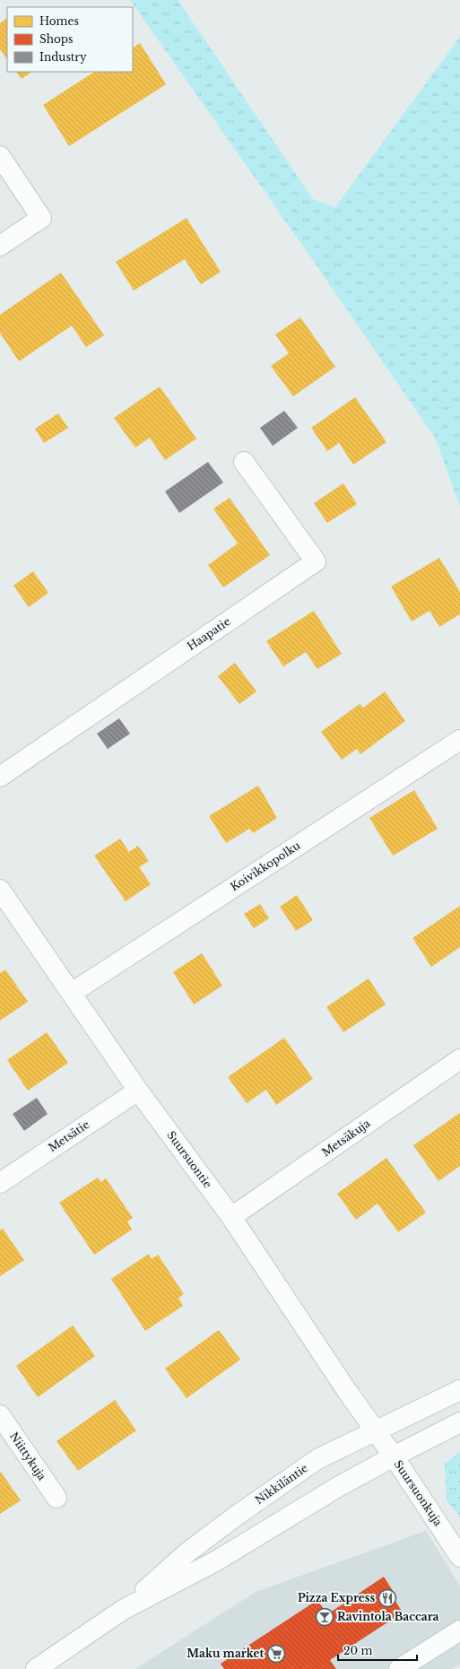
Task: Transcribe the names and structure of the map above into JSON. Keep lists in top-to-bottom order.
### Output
{
  "streets": {
    "street": [
      "Haapatie",
      "Koivikkopolku",
      "Metsätie",
      "Metsäkuja",
      "Suursuontie",
      "Niittykuja",
      "Nikkiläntie",
      "Suursuonkuja"
    ]
  },
  "crossings": [
    ["Koivikkopolku", "Suursuontie"],
    ["Metsätie", "Suursuontie"],
    ["Metsäkuja", "Suursuontie"],
    ["Suursuontie", "Nikkiläntie"],
    ["Suursuontie", "Suursuonkuja"],
    ["Nikkiläntie", "Suursuonkuja"]
  ],
  "places": {
    "restaurant": ["Pizza Express"],
    "bar": ["Ravintola Baccara"],
    "supermarket": ["Maku market"]
  },
  "legend": ["Homes", "Shops", "Industry"],
  "scale_bar": "20 m"
}
